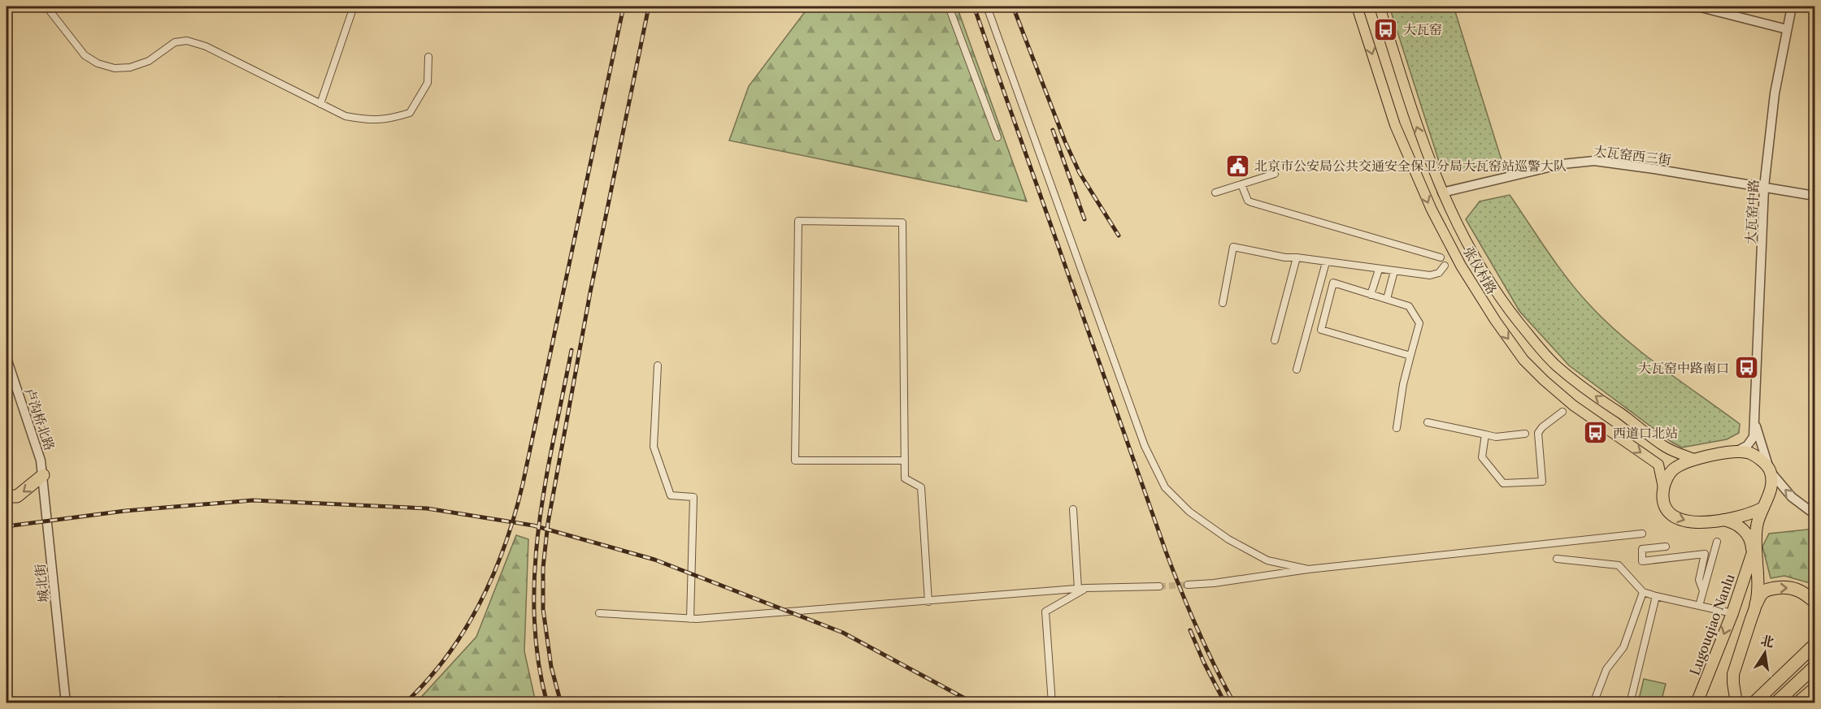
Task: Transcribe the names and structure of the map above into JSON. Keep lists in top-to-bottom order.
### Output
{
  "streets": {
    "highway": ["Lugouqiao Nanlu"],
    "main road": ["张仪村路"],
    "street": [
      "大瓦窑西三街",
      "大瓦窑中路",
      "卢沟桥北路",
      "城北街"
    ]
  },
  "crossings": [
    ["大瓦窑西三街", "大瓦窑中路"],
    ["大瓦窑西三街", "张仪村路"],
    ["大瓦窑中路", "张仪村路"],
    ["卢沟桥北路", "城北街"]
  ],
  "places": {
    "bus stop": ["大瓦窑", "大瓦窑中路南口", "西道口北站"],
    "public building": ["北京市公安局公共交通安全保卫分局大瓦窑站巡警大队"]
  },
  "north": "top"
}
